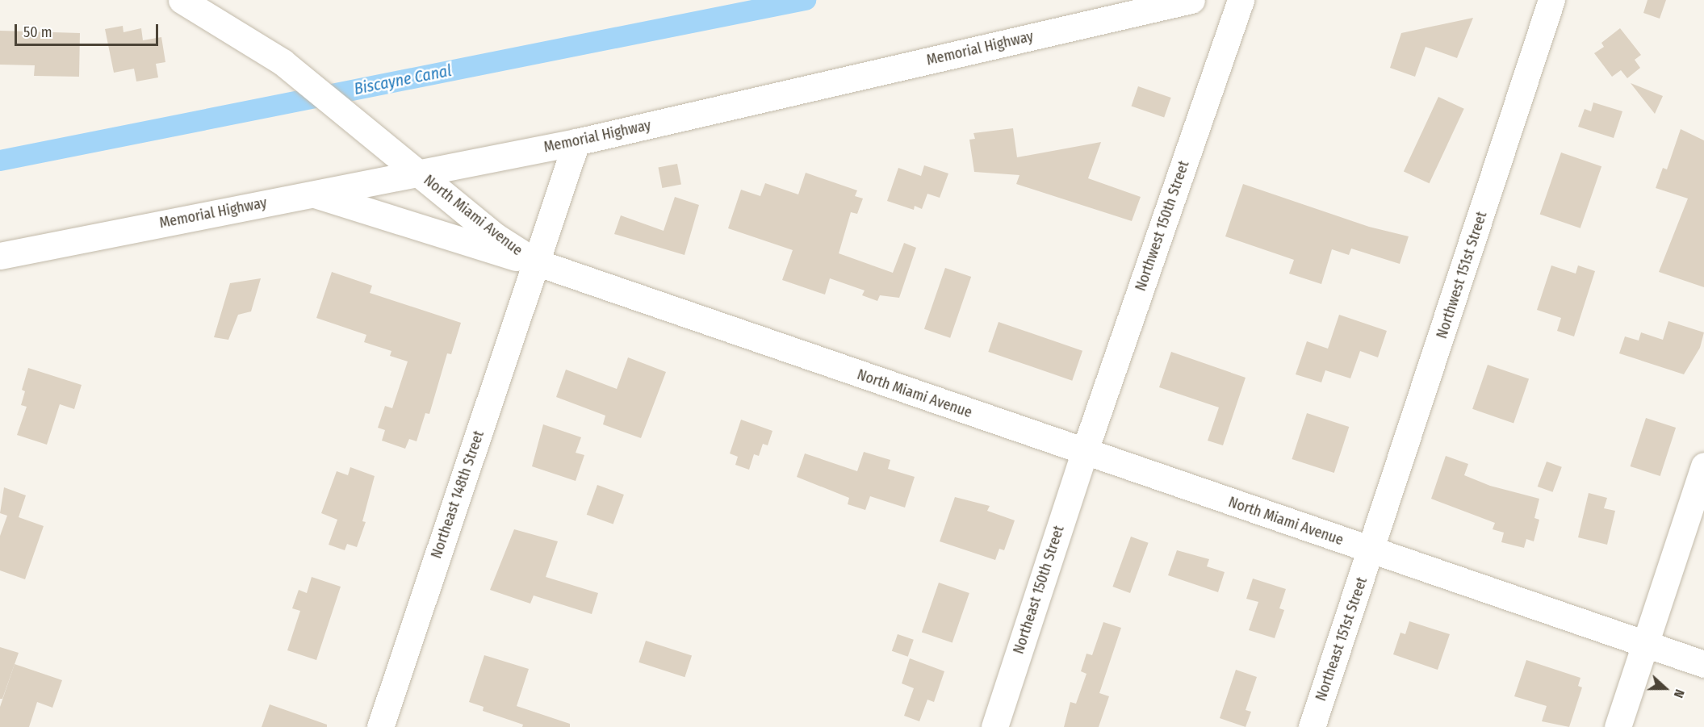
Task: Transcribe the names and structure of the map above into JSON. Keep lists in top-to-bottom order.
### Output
{
  "streets": {
    "street": [
      "Memorial Highway",
      "North Miami Avenue",
      "Northwest 150th Street",
      "Northwest 151st Street",
      "Northeast 148th Street",
      "Northeast 150th Street",
      "Northeast 151st Street"
    ]
  },
  "crossings": [
    ["Memorial Highway", "North Miami Avenue"],
    ["Memorial Highway", "Northeast 148th Street"],
    ["North Miami Avenue", "Northwest 150th Street"],
    ["North Miami Avenue", "Northwest 151st Street"],
    ["North Miami Avenue", "Northeast 148th Street"],
    ["North Miami Avenue", "Northeast 150th Street"],
    ["North Miami Avenue", "Northeast 151st Street"],
    ["Northwest 150th Street", "Northeast 150th Street"],
    ["Northwest 151st Street", "Northeast 151st Street"]
  ],
  "water": ["Biscayne Canal"],
  "scale_bar": "50 m",
  "north": "right"
}
